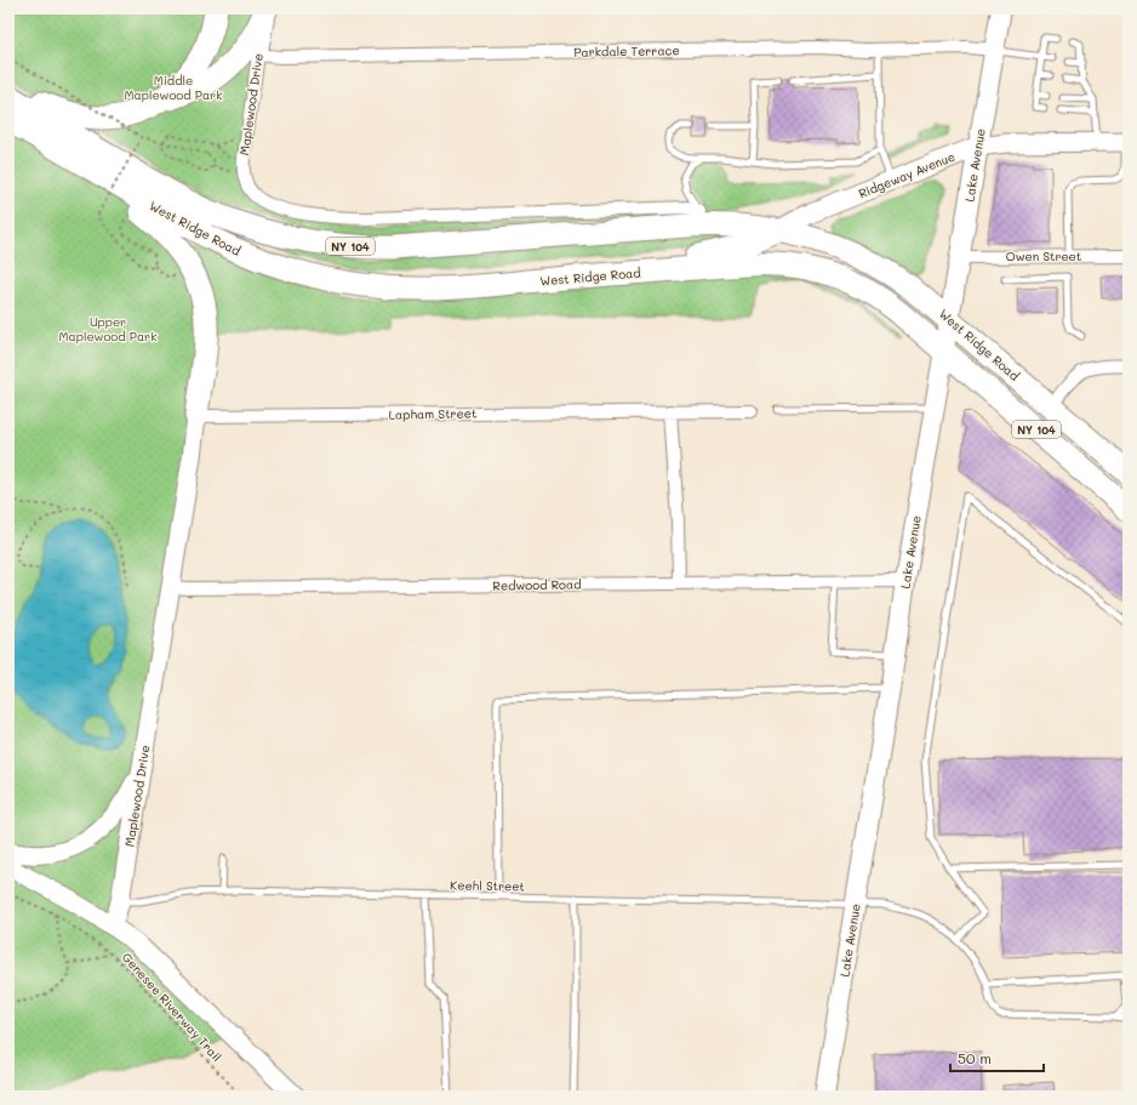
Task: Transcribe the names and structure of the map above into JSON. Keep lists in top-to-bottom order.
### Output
{
  "streets": {
    "highway": ["West Ridge Road", "NY 104"],
    "main road": ["Lake Avenue", "Ridgeway Avenue"],
    "street": [
      "Parkdale Terrace",
      "Maplewood Drive",
      "Owen Street",
      "Lapham Street",
      "Redwood Road"
    ],
    "lane": ["Keehl Street"],
    "path": ["Genesee Riverway Trail"]
  },
  "crossings": [
    ["Parkdale Terrace", "Maplewood Drive"],
    ["Parkdale Terrace", "Lake Avenue"],
    ["Maplewood Drive", "Lapham Street"],
    ["Maplewood Drive", "Redwood Road"],
    ["Maplewood Drive", "Keehl Street"],
    ["Lake Avenue", "Ridgeway Avenue"],
    ["Lake Avenue", "West Ridge Road"],
    ["Lake Avenue", "Owen Street"],
    ["Lake Avenue", "Redwood Road"],
    ["Lake Avenue", "Keehl Street"],
    ["Ridgeway Avenue", "West Ridge Road"]
  ],
  "parks": ["Middle Maplewood Park", "Upper Maplewood Park"],
  "scale_bar": "50 m"
}
